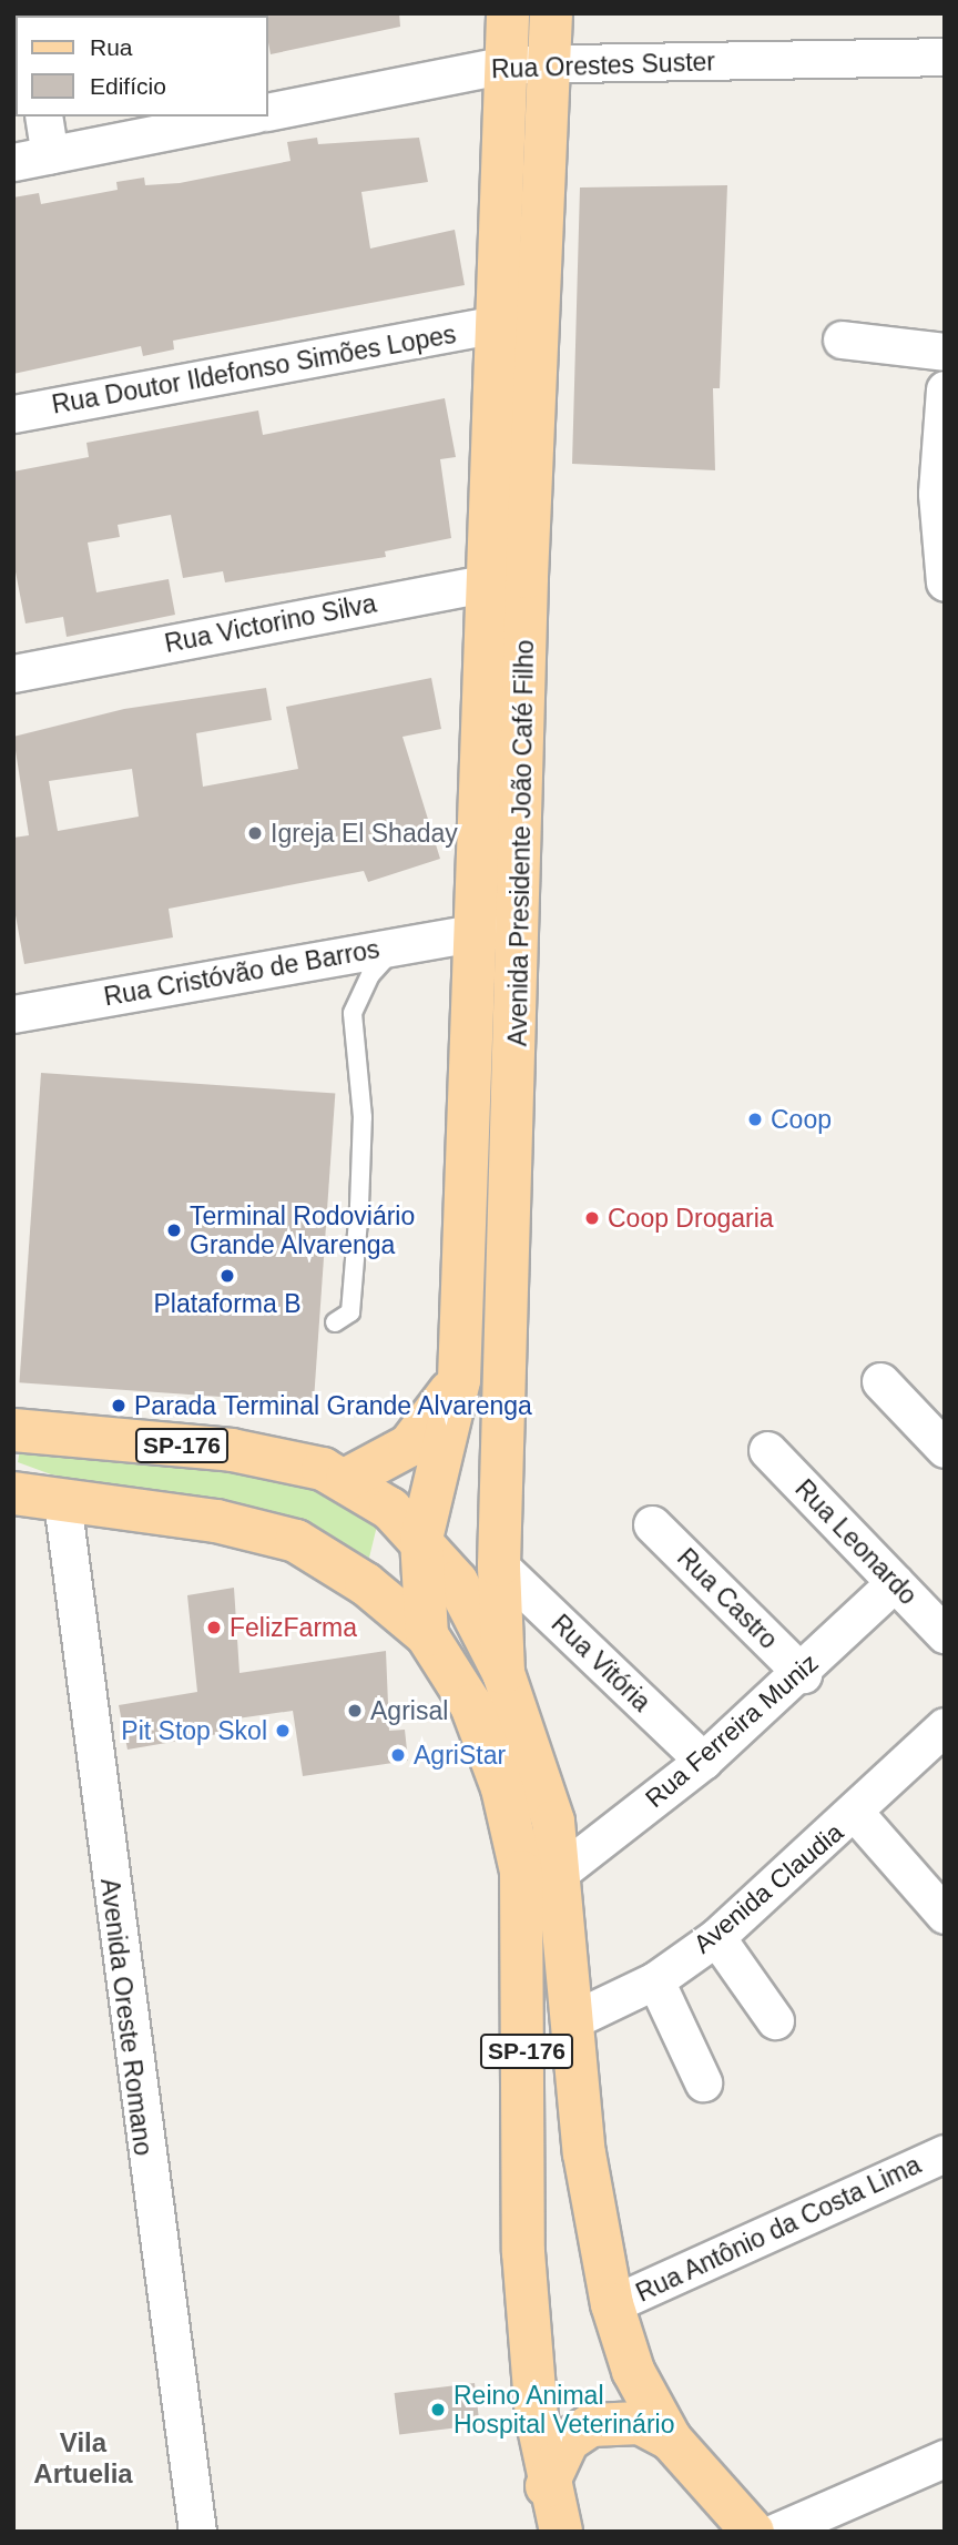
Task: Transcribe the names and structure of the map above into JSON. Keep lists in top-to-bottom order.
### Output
{
  "streets": {
    "main road": ["Avenida Presidente João Café Filho", "SP-176"],
    "street": [
      "Rua Orestes Suster",
      "Rua Doutor Ildefonso Simões Lopes",
      "Rua Victorino Silva",
      "Rua Cristóvão de Barros",
      "Rua Leonardo",
      "Rua Castro",
      "Rua Vitória",
      "Rua Ferreira Muniz",
      "Avenida Claudia",
      "Avenida Oreste Romano",
      "Rua Antônio da Costa Lima"
    ]
  },
  "crossings": [
    ["Rua Orestes Suster", "Avenida Presidente João Café Filho"],
    ["Rua Doutor Ildefonso Simões Lopes", "Avenida Presidente João Café Filho"],
    ["Rua Victorino Silva", "Avenida Presidente João Café Filho"],
    ["Avenida Presidente João Café Filho", "Rua Cristóvão de Barros"],
    ["Avenida Presidente João Café Filho", "SP-176"],
    ["Avenida Presidente João Café Filho", "Rua Vitória"],
    ["SP-176", "Rua Ferreira Muniz"],
    ["SP-176", "Avenida Claudia"],
    ["SP-176", "Avenida Oreste Romano"],
    ["SP-176", "Rua Antônio da Costa Lima"],
    ["Rua Leonardo", "Rua Ferreira Muniz"],
    ["Rua Castro", "Rua Ferreira Muniz"],
    ["Rua Vitória", "Rua Ferreira Muniz"]
  ],
  "districts": ["Vila Artuelia"],
  "places": [
    "Igreja El Shaday",
    "Coop",
    "Coop Drogaria",
    "Terminal Rodoviário Grande Alvarenga",
    "Plataforma B",
    "Parada Terminal Grande Alvarenga",
    "FelizFarma",
    "Agrisal",
    "Pit Stop Skol",
    "AgriStar",
    "Reino Animal Hospital Veterinário"
  ],
  "legend": ["Rua", "Edifício"]
}
